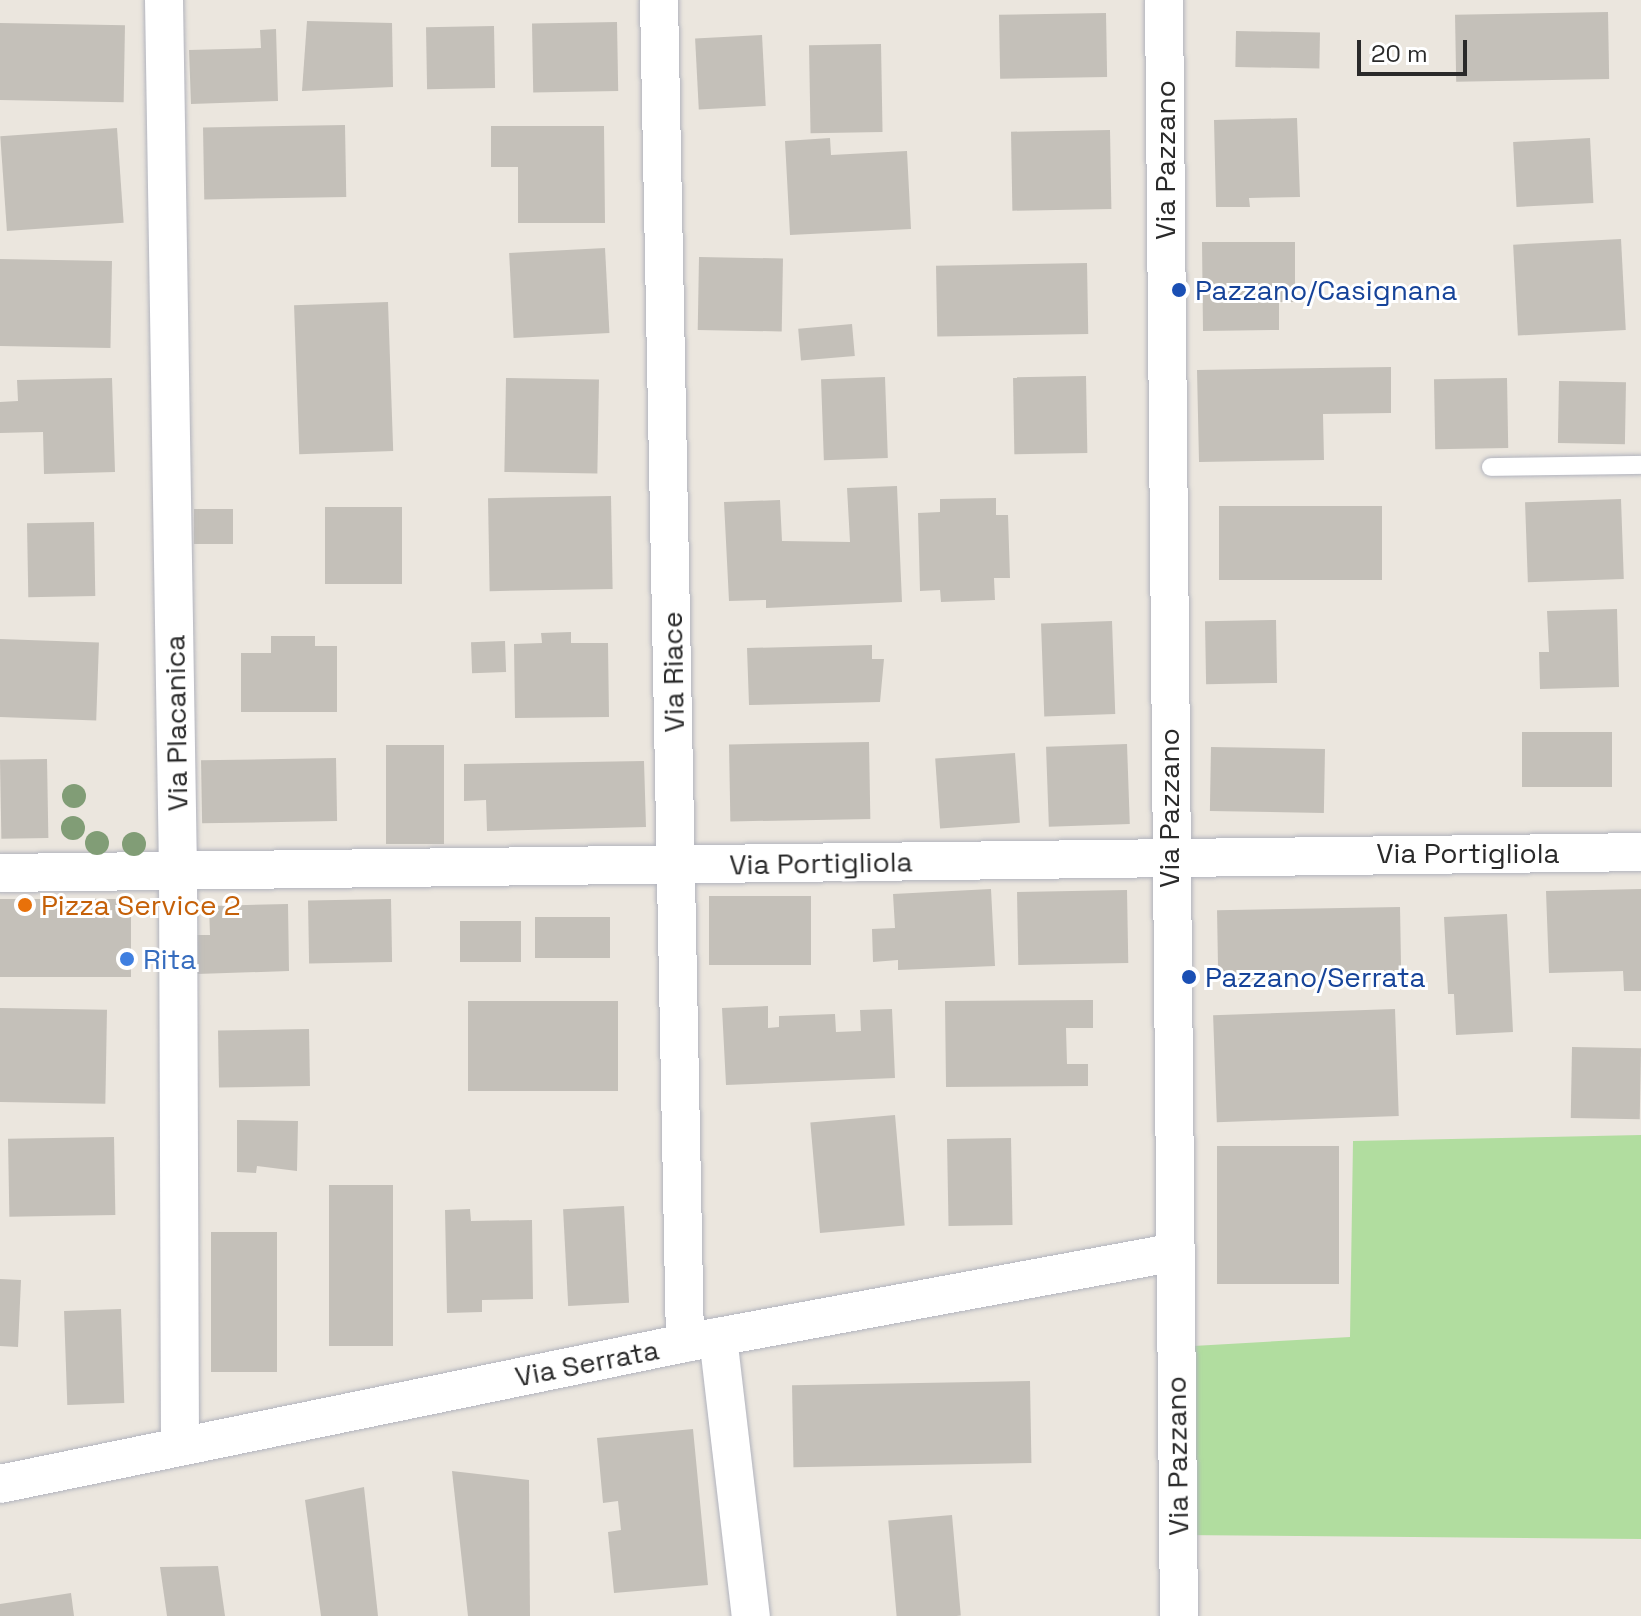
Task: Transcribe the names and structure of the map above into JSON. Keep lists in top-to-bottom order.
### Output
{
  "streets": {
    "street": [
      "Via Pazzano",
      "Via Riace",
      "Via Placanica",
      "Via Portigliola",
      "Via Serrata"
    ]
  },
  "crossings": [
    ["Via Pazzano", "Via Portigliola"],
    ["Via Pazzano", "Via Serrata"],
    ["Via Riace", "Via Portigliola"],
    ["Via Riace", "Via Serrata"],
    ["Via Placanica", "Via Portigliola"],
    ["Via Placanica", "Via Serrata"]
  ],
  "places": [
    "Pazzano/Casignana",
    "Pizza Service 2",
    "Rita",
    "Pazzano/Serrata"
  ],
  "scale_bar": "20 m"
}
